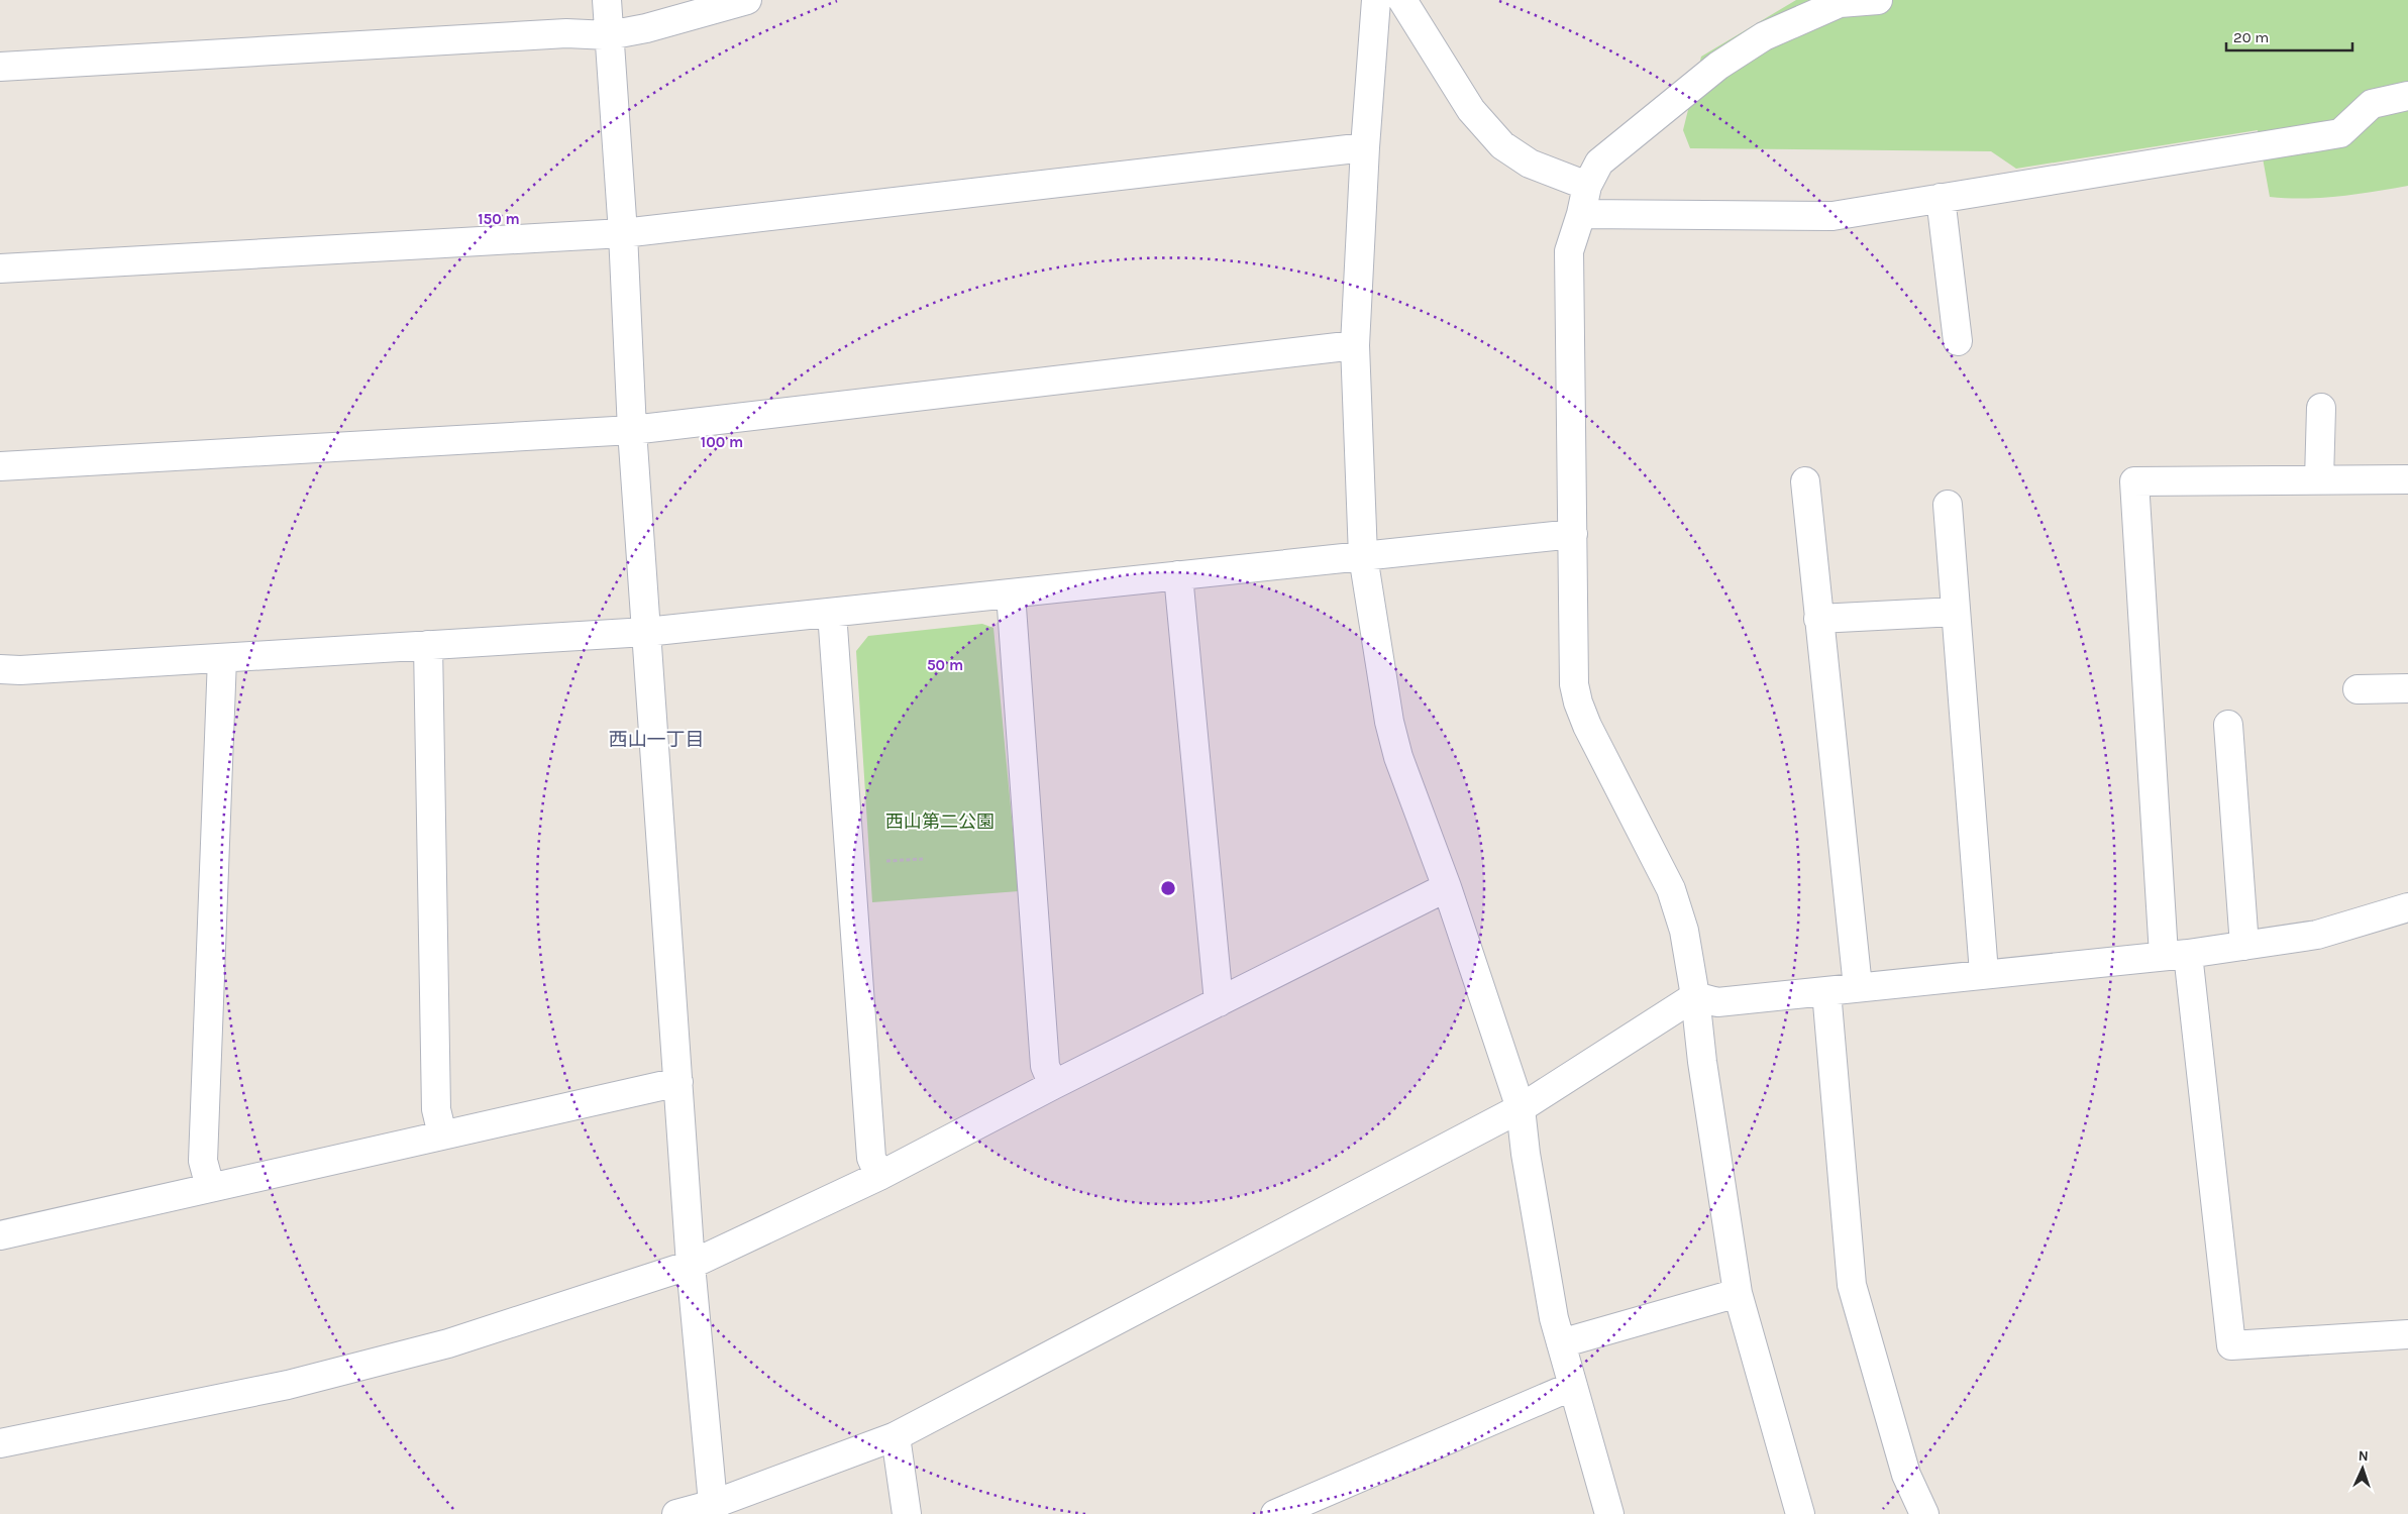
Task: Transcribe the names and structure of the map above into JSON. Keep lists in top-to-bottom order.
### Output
{
  "districts": ["西山一丁目"],
  "parks": ["西山第二公園"],
  "scale_bar": "20 m",
  "north": "top",
  "rings": ["150 m", "100 m", "50 m"]
}
